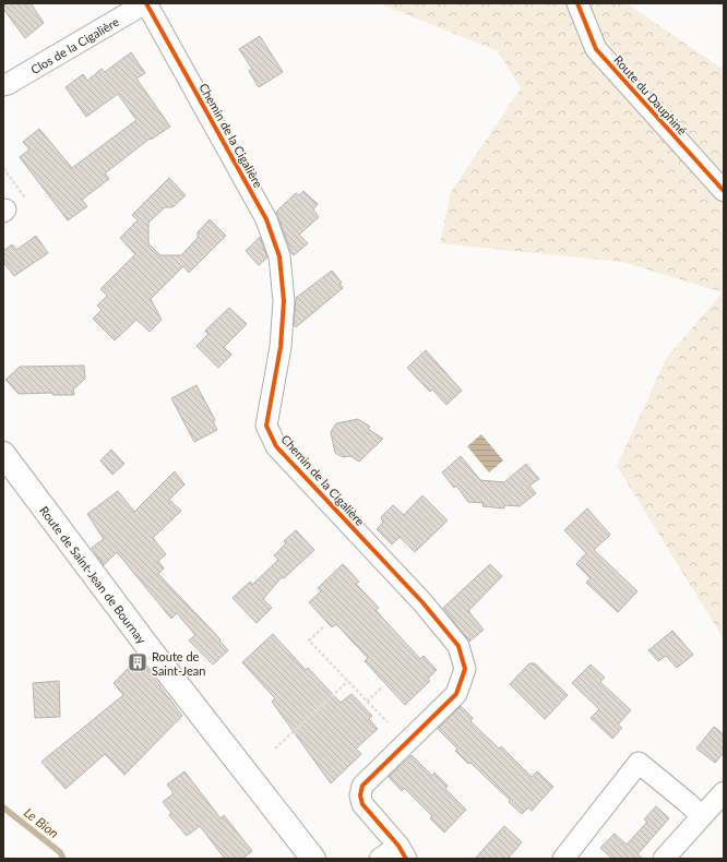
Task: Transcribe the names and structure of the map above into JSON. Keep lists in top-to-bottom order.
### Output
{
  "streets": {
    "main road": ["Route de Saint-Jean de Bournay"],
    "street": ["Clos de la Cigalière", "Route du Dauphiné", "Chemin de la Cigalière"]
  },
  "crossings": [
    ["Clos de la Cigalière", "Chemin de la Cigalière"]
  ],
  "water": ["Le Bion"],
  "places": {
    "building": ["Route de Saint-Jean"]
  }
}
